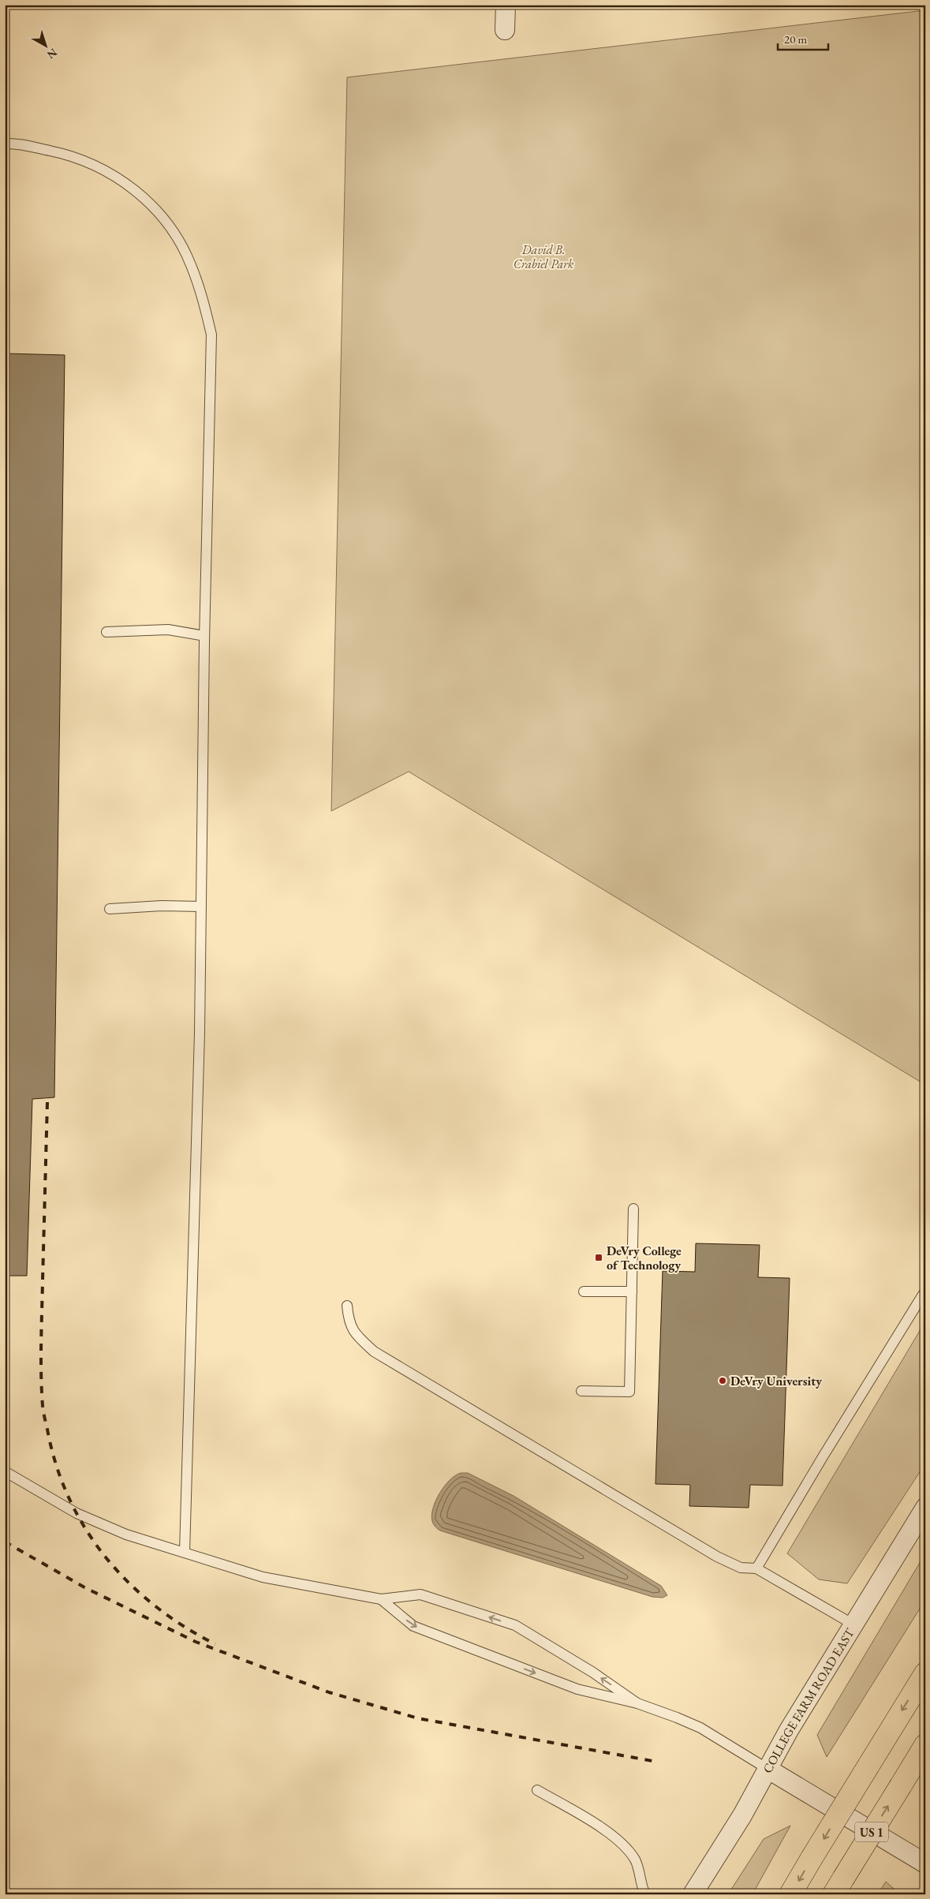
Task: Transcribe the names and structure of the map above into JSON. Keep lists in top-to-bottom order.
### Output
{
  "streets": {
    "highway": ["US 1"],
    "street": ["COLLEGE FARM ROAD EAST"]
  },
  "parks": ["David B. Crabiel Park"],
  "places": {
    "transit": ["DeVry College of Technology"],
    "other": ["DeVry University"]
  },
  "scale_bar": "20 m",
  "north": "bottom right"
}
